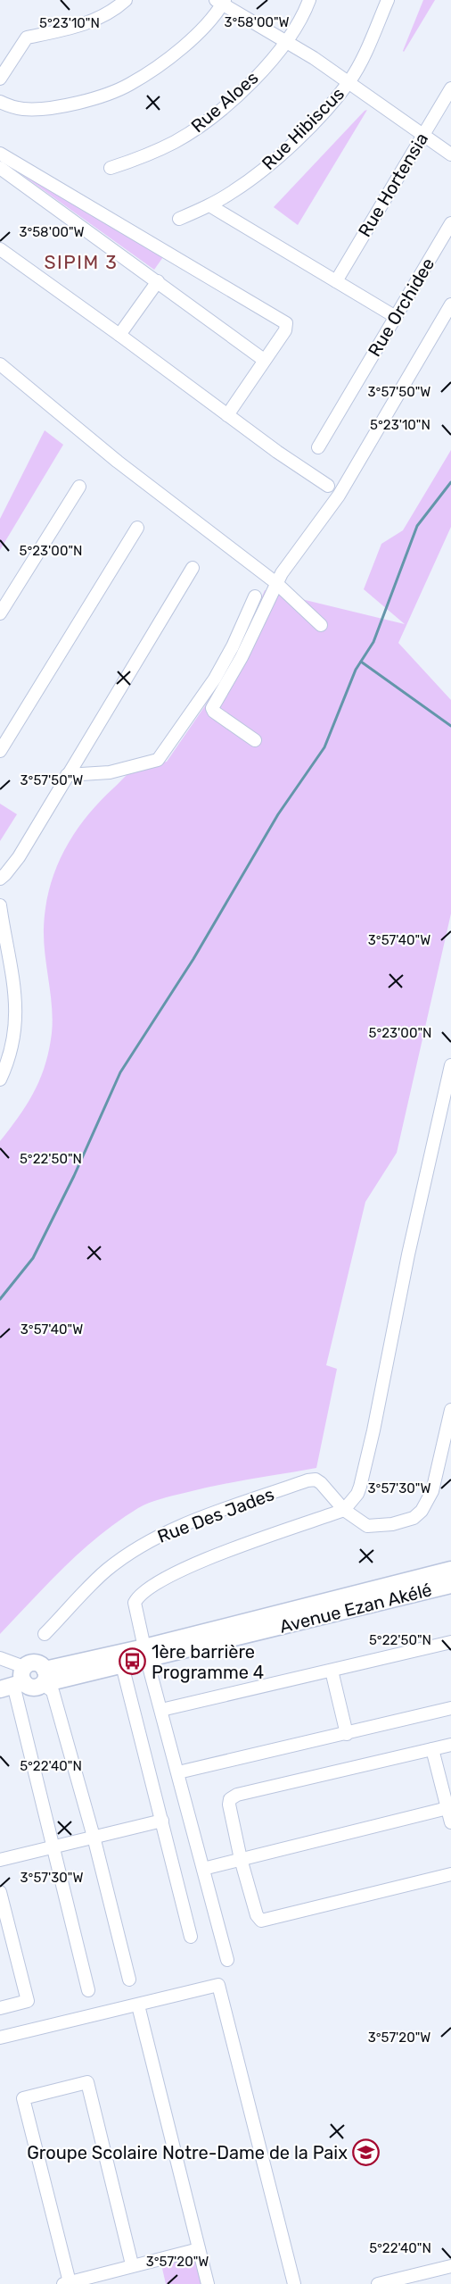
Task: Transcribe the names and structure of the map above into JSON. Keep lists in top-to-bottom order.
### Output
{
  "streets": {
    "main road": ["Avenue Ezan Akélé"],
    "street": [
      "Rue Aloes",
      "Rue Hibiscus",
      "Rue Hortensia",
      "Rue Orchidee",
      "Rue Des Jades"
    ]
  },
  "districts": ["SIPIM 3"],
  "places": {
    "bus stop": ["1ère barrière Programme 4"],
    "school or university": ["Groupe Scolaire Notre-Dame de la Paix"]
  },
  "coordinates": [
    "3°58'00\"W",
    "5°23'10\"N",
    "3°57'50\"W",
    "5°23'00\"N",
    "3°57'40\"W",
    "5°22'50\"N",
    "3°57'30\"W",
    "5°22'40\"N",
    "3°57'20\"W"
  ]
}
